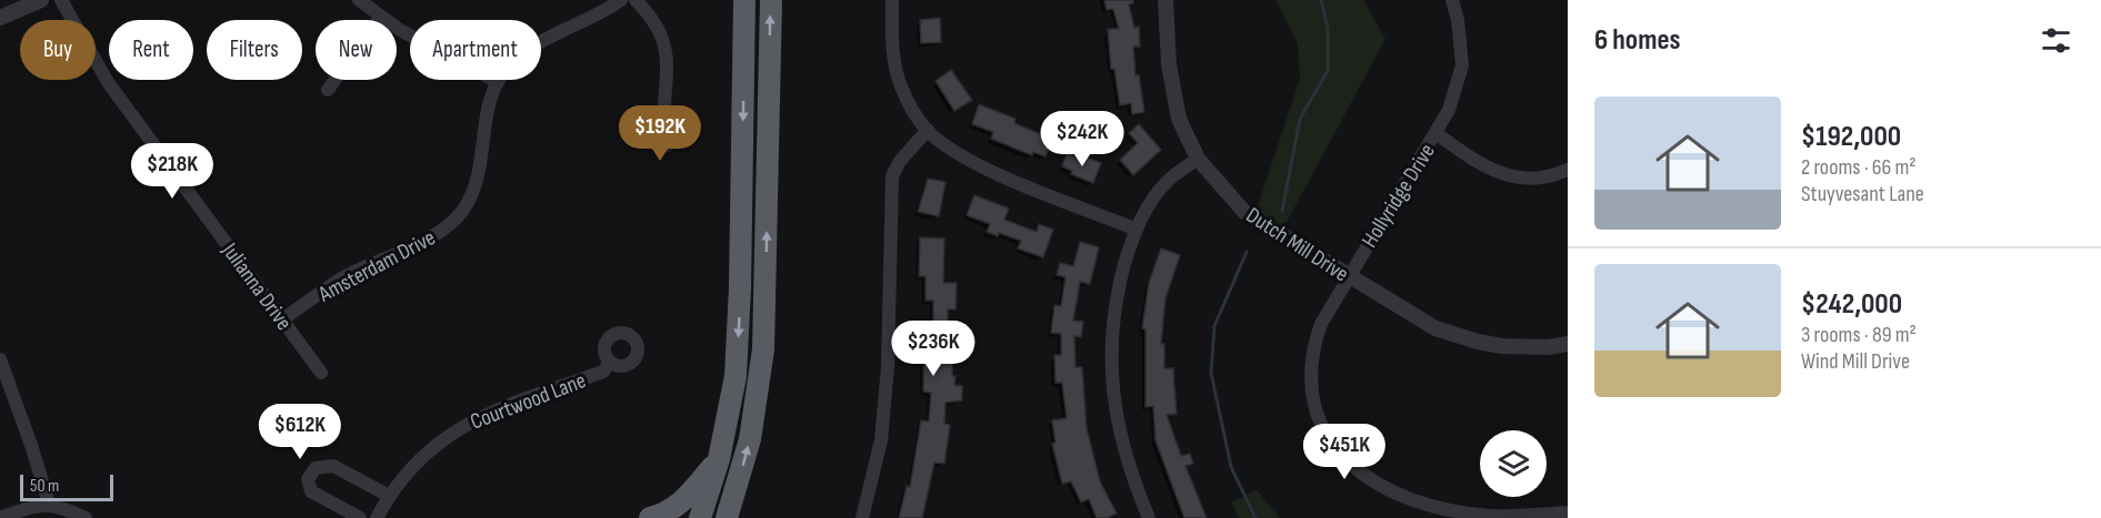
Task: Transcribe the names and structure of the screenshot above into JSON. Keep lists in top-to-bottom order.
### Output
{
  "streets": {
    "street": [
      "Hollyridge Drive",
      "Dutch Mill Drive",
      "Amsterdam Drive",
      "Julianna Drive",
      "Courtwood Lane"
    ]
  },
  "crossings": [
    ["Hollyridge Drive", "Dutch Mill Drive"],
    ["Amsterdam Drive", "Julianna Drive"]
  ],
  "scale_bar": "50 m",
  "page": {
    "heading": "6 homes",
    "chip": [
      "Buy",
      "Rent",
      "Filters",
      "New",
      "Apartment"
    ],
    "list": [
      {
        "name": "$192,000",
        "note": "2 rooms · 66 m² · Stuyvesant Lane"
      },
      {
        "name": "$242,000",
        "note": "3 rooms · 89 m² · Wind Mill Drive"
      }
    ],
    "price": [
      "$192K",
      "$242K",
      "$218K",
      "$236K",
      "$612K",
      "$451K"
    ],
    "scale": "50 m"
  }
}
